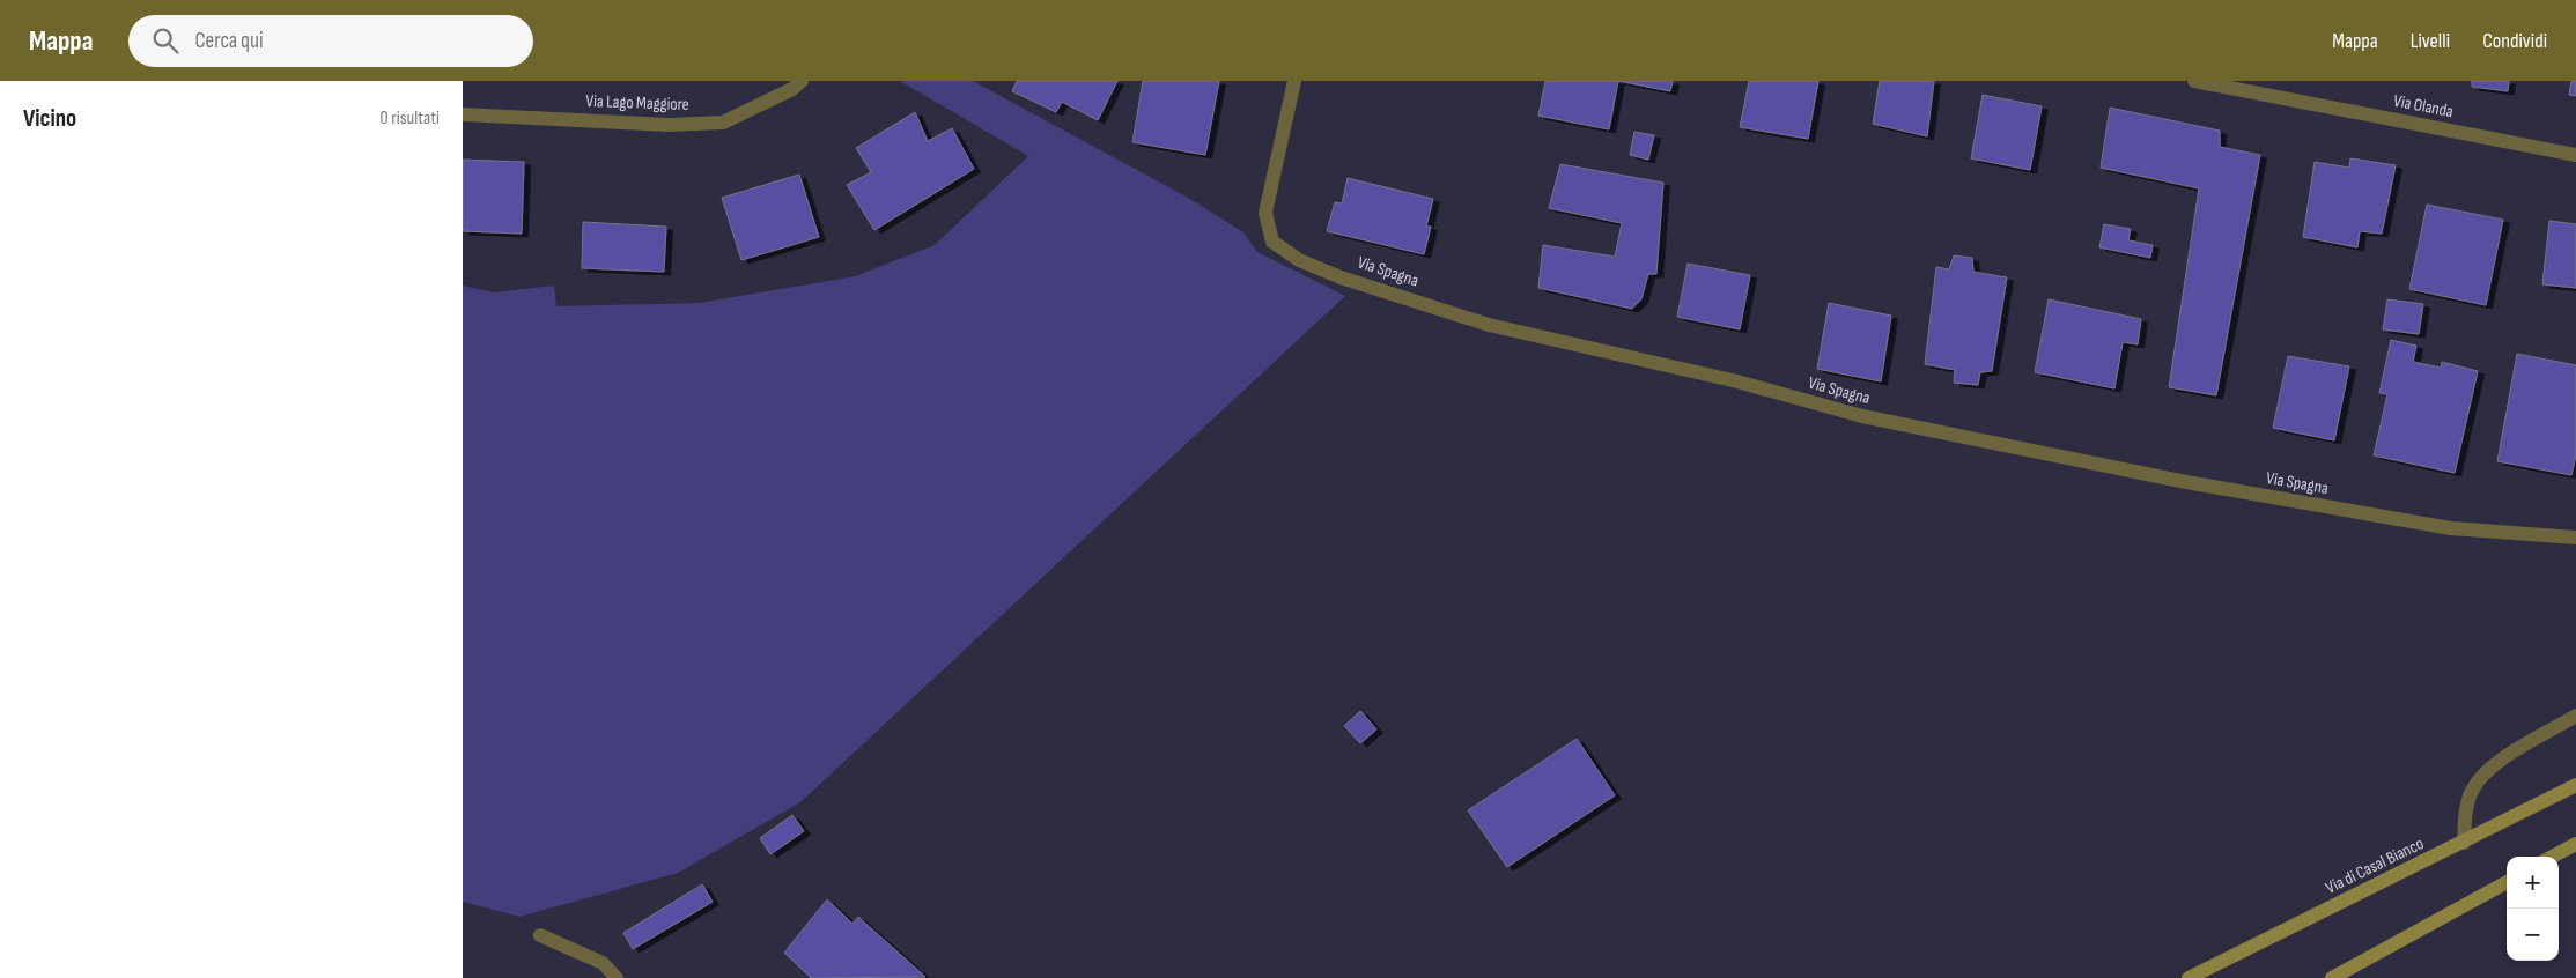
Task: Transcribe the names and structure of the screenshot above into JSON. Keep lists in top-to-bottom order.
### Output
{
  "streets": {
    "main road": ["Via di Casal Bianco"],
    "street": ["Via Lago Maggiore", "Via Olanda", "Via Spagna"]
  },
  "page": {
    "header": "Mappa",
    "search": "Cerca qui",
    "nav": ["Mappa", "Livelli", "Condividi"],
    "heading": ["Vicino", "0 risultati"],
    "map_buttons": ["+", "−"]
  }
}
